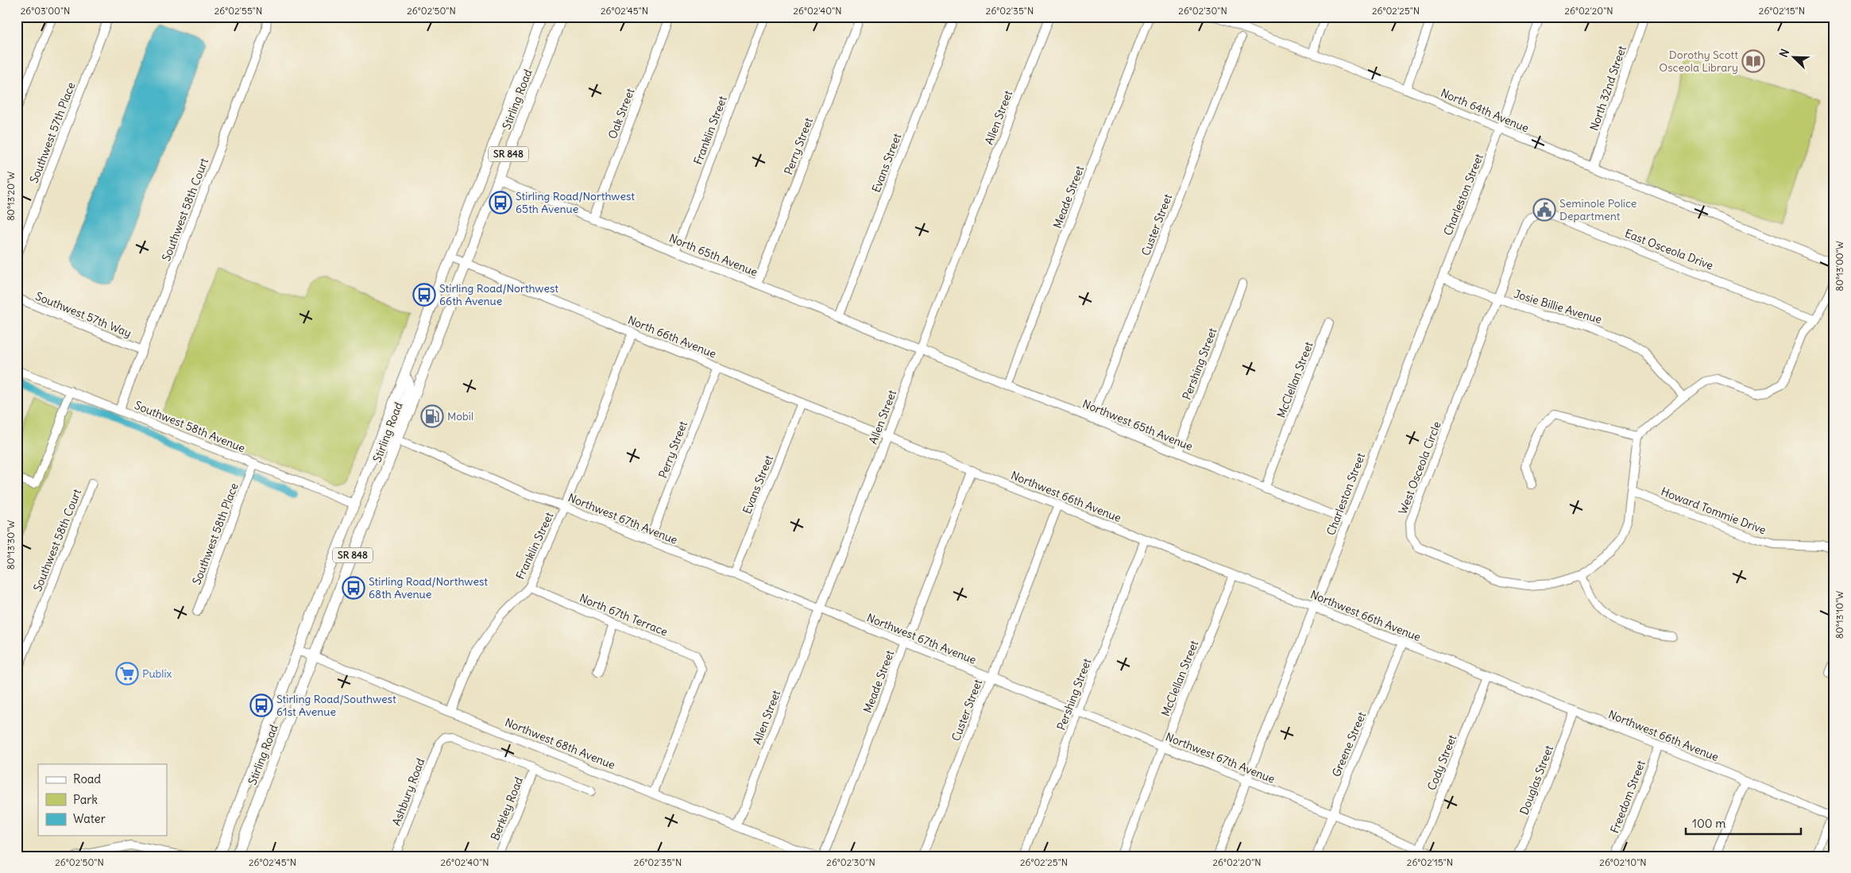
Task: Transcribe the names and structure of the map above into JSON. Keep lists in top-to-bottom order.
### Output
{
  "streets": {
    "main road": ["Stirling Road", "SR 848"],
    "street": [
      "North 32nd Street",
      "North 64th Avenue",
      "Oak Street",
      "Allen Street",
      "Franklin Street",
      "Southwest 57th Place",
      "Perry Street",
      "Evans Street",
      "Charleston Street",
      "Meade Street",
      "Southwest 58th Court",
      "Custer Street",
      "East Osceola Drive",
      "North 65th Avenue",
      "Josie Billie Avenue",
      "Southwest 57th Way",
      "North 66th Avenue",
      "Pershing Street",
      "McClellan Street",
      "Northwest 65th Avenue",
      "Southwest 58th Avenue",
      "West Osceola Circle",
      "Northwest 66th Avenue",
      "Howard Tommie Drive",
      "Northwest 67th Avenue",
      "Southwest 58th Place",
      "North 67th Terrace",
      "Northwest 68th Avenue",
      "Greene Street",
      "Cody Street",
      "Douglas Street",
      "Ashbury Road",
      "Freedom Street",
      "Berkley Road"
    ]
  },
  "crossings": [
    ["North 32nd Street", "North 64th Avenue"],
    ["Stirling Road", "North 65th Avenue"],
    ["Stirling Road", "North 66th Avenue"],
    ["Stirling Road", "Southwest 58th Avenue"],
    ["Stirling Road", "Northwest 67th Avenue"],
    ["Stirling Road", "Northwest 68th Avenue"],
    ["North 64th Avenue", "Charleston Street"],
    ["Oak Street", "North 65th Avenue"],
    ["Allen Street", "North 65th Avenue"],
    ["Allen Street", "North 66th Avenue"],
    ["Allen Street", "Northwest 65th Avenue"],
    ["Allen Street", "Northwest 66th Avenue"],
    ["Allen Street", "Northwest 67th Avenue"],
    ["Allen Street", "Northwest 68th Avenue"],
    ["Franklin Street", "North 65th Avenue"],
    ["Franklin Street", "North 66th Avenue"],
    ["Franklin Street", "Northwest 67th Avenue"],
    ["Franklin Street", "North 67th Terrace"],
    ["Franklin Street", "Northwest 68th Avenue"],
    ["Perry Street", "North 65th Avenue"],
    ["Perry Street", "North 66th Avenue"],
    ["Perry Street", "Northwest 67th Avenue"],
    ["Evans Street", "North 65th Avenue"],
    ["Evans Street", "North 66th Avenue"],
    ["Evans Street", "Northwest 67th Avenue"],
    ["Charleston Street", "Josie Billie Avenue"],
    ["Charleston Street", "Northwest 65th Avenue"],
    ["Charleston Street", "Northwest 66th Avenue"],
    ["Charleston Street", "Northwest 67th Avenue"],
    ["Meade Street", "Northwest 65th Avenue"],
    ["Meade Street", "Northwest 66th Avenue"],
    ["Meade Street", "Northwest 67th Avenue"],
    ["Southwest 58th Court", "Southwest 57th Way"],
    ["Southwest 58th Court", "Southwest 58th Avenue"],
    ["Custer Street", "Northwest 65th Avenue"],
    ["Custer Street", "Northwest 66th Avenue"],
    ["Custer Street", "Northwest 67th Avenue"],
    ["East Osceola Drive", "Josie Billie Avenue"],
    ["East Osceola Drive", "West Osceola Circle"],
    ["North 65th Avenue", "Northwest 65th Avenue"],
    ["Josie Billie Avenue", "West Osceola Circle"],
    ["North 66th Avenue", "Northwest 66th Avenue"],
    ["Pershing Street", "Northwest 65th Avenue"],
    ["Pershing Street", "Northwest 66th Avenue"],
    ["Pershing Street", "Northwest 67th Avenue"],
    ["McClellan Street", "Northwest 65th Avenue"],
    ["McClellan Street", "Northwest 66th Avenue"],
    ["McClellan Street", "Northwest 67th Avenue"],
    ["Southwest 58th Avenue", "Southwest 58th Place"],
    ["West Osceola Circle", "Howard Tommie Drive"],
    ["Northwest 66th Avenue", "Greene Street"],
    ["Northwest 66th Avenue", "Cody Street"],
    ["Northwest 66th Avenue", "Douglas Street"],
    ["Northwest 66th Avenue", "Freedom Street"],
    ["Northwest 67th Avenue", "Greene Street"],
    ["Northwest 67th Avenue", "Cody Street"],
    ["North 67th Terrace", "Northwest 68th Avenue"],
    ["Ashbury Road", "Berkley Road"]
  ],
  "places": {
    "library": ["Dorothy Scott Osceola Library"],
    "bus stop": [
      "Stirling Road/Northwest 65th Avenue",
      "Stirling Road/Northwest 66th Avenue",
      "Stirling Road/Northwest 68th Avenue",
      "Stirling Road/Southwest 61st Avenue"
    ],
    "public building": ["Seminole Police Department"],
    "fuel station": ["Mobil"],
    "supermarket": ["Publix"]
  },
  "legend": ["Road", "Park", "Water"],
  "scale_bar": "100 m",
  "north": "top left",
  "coordinates": [
    "26°03'00\"N",
    "26°02'55\"N",
    "26°02'50\"N",
    "26°02'45\"N",
    "26°02'40\"N",
    "26°02'35\"N",
    "26°02'30\"N",
    "26°02'25\"N",
    "26°02'20\"N",
    "26°02'15\"N",
    "80°13'20\"W",
    "80°13'00\"W",
    "80°13'30\"W",
    "80°13'10\"W",
    "26°02'10\"N"
  ]
}
